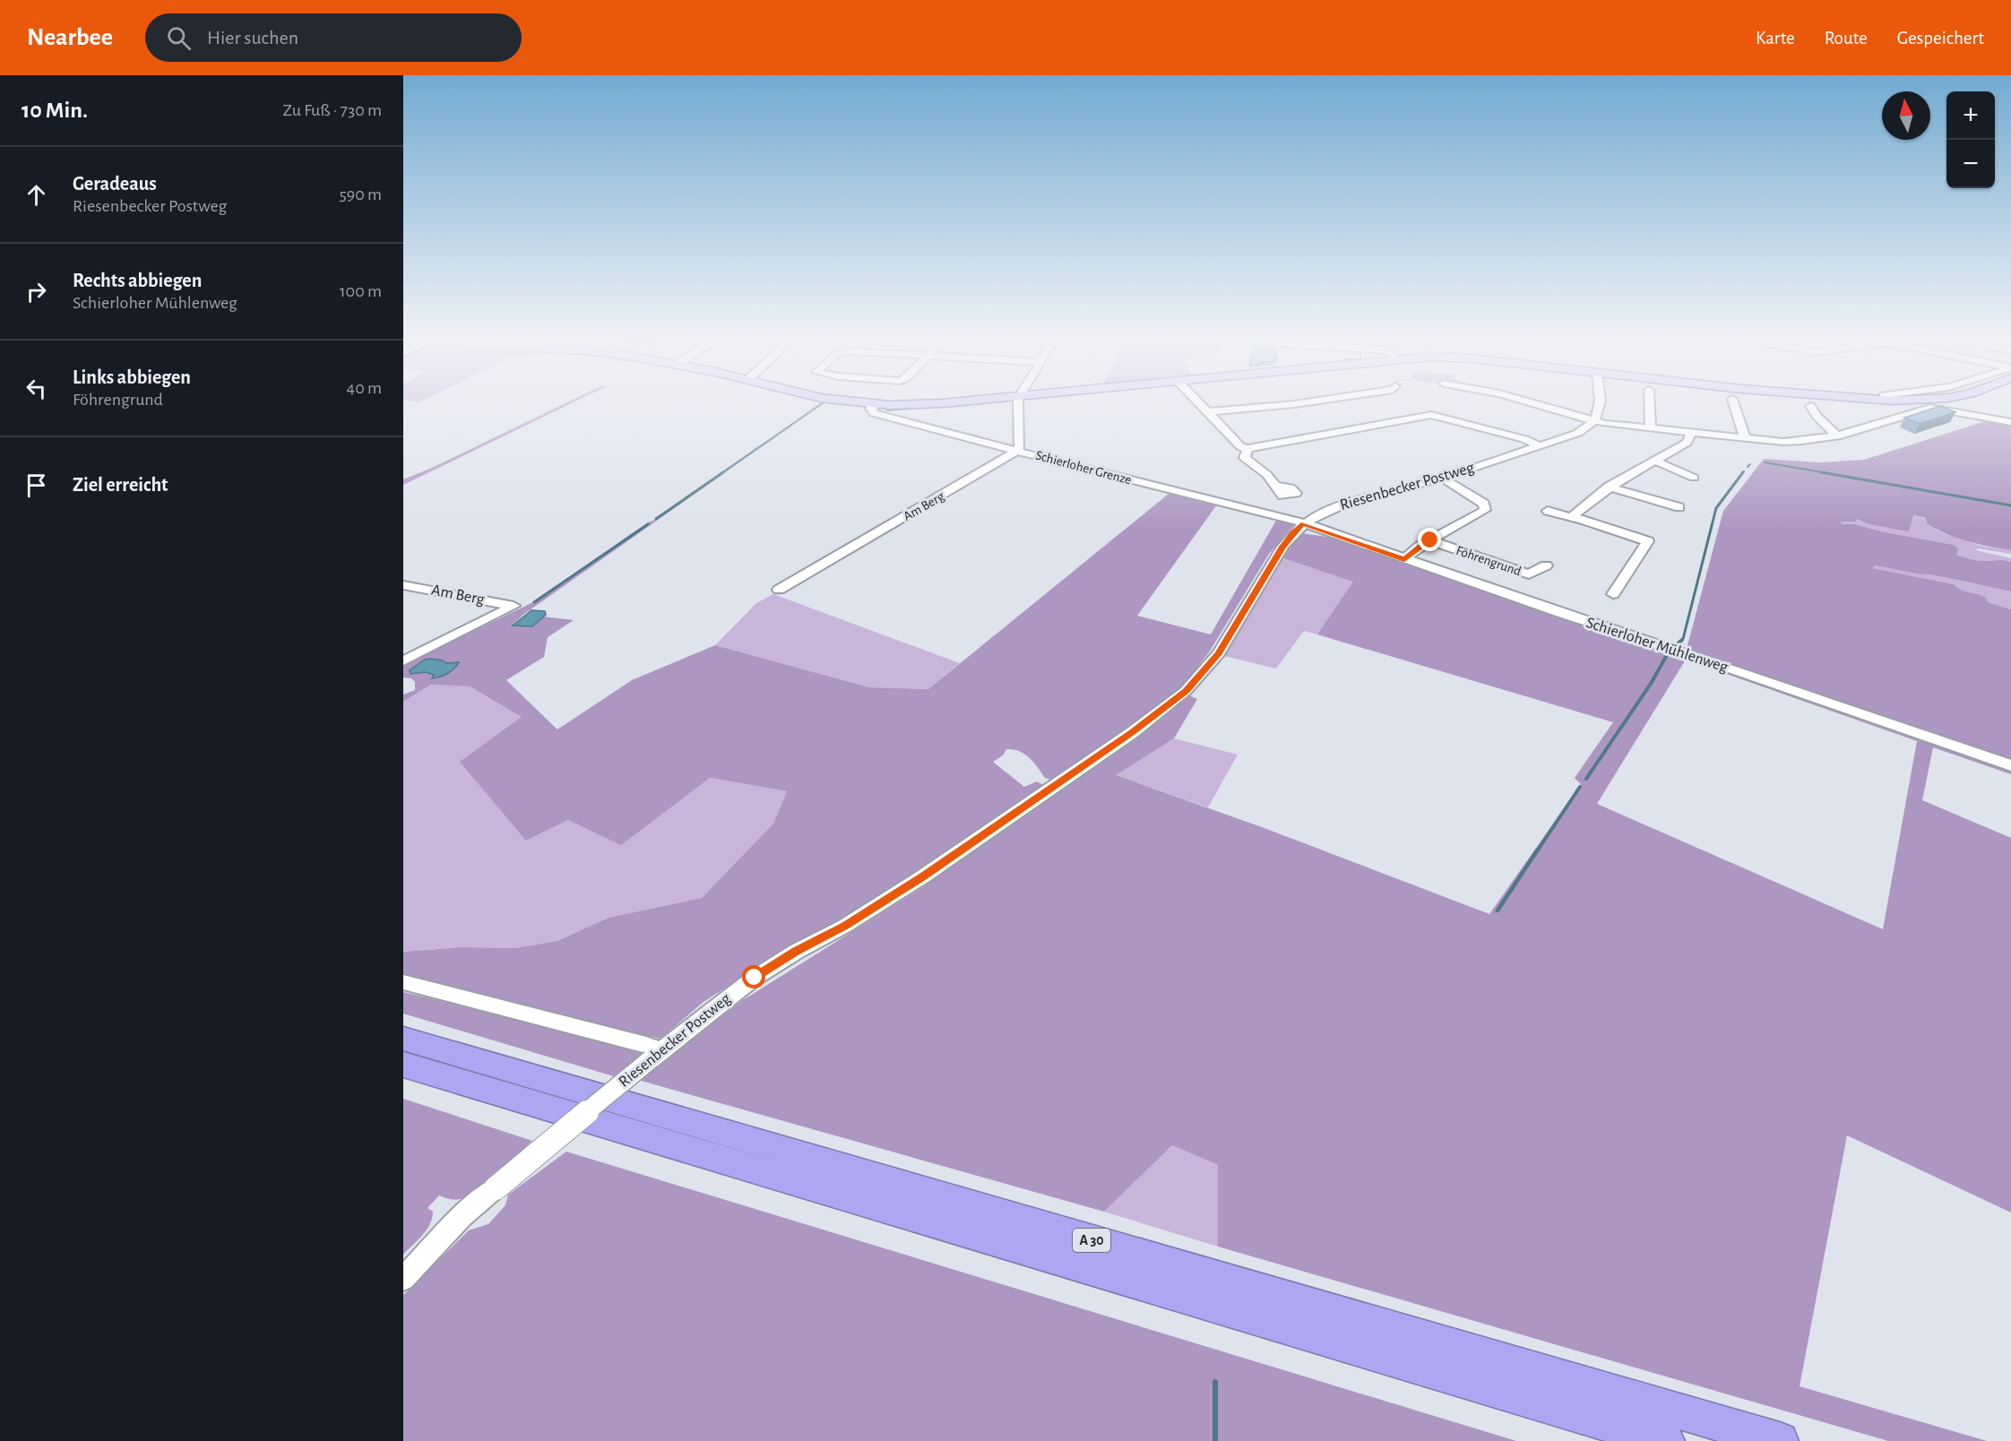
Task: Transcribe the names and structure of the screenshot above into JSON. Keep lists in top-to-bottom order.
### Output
{
  "streets": {
    "highway": ["A 30"],
    "street": [
      "Schierloher Grenze",
      "Riesenbecker Postweg",
      "Am Berg",
      "Föhrengrund",
      "Schierloher Mühlenweg"
    ]
  },
  "crossings": [
    ["Schierloher Grenze", "Riesenbecker Postweg"],
    ["Schierloher Grenze", "Am Berg"],
    ["Schierloher Grenze", "Schierloher Mühlenweg"],
    ["Riesenbecker Postweg", "Föhrengrund"],
    ["Riesenbecker Postweg", "Schierloher Mühlenweg"],
    ["Föhrengrund", "Schierloher Mühlenweg"]
  ],
  "north": "top",
  "page": {
    "header": "Nearbee",
    "search": "Hier suchen",
    "nav": ["Karte", "Route", "Gespeichert"],
    "heading": ["10 Min.", "Zu Fuß · 730 m"],
    "map_buttons": ["+", "−"],
    "list": [
      ["Geradeaus", "Riesenbecker Postweg", "590 m"],
      ["Rechts abbiegen", "Schierloher Mühlenweg", "100 m"],
      ["Links abbiegen", "Föhrengrund", "40 m"],
      "Ziel erreicht"
    ]
  }
}
